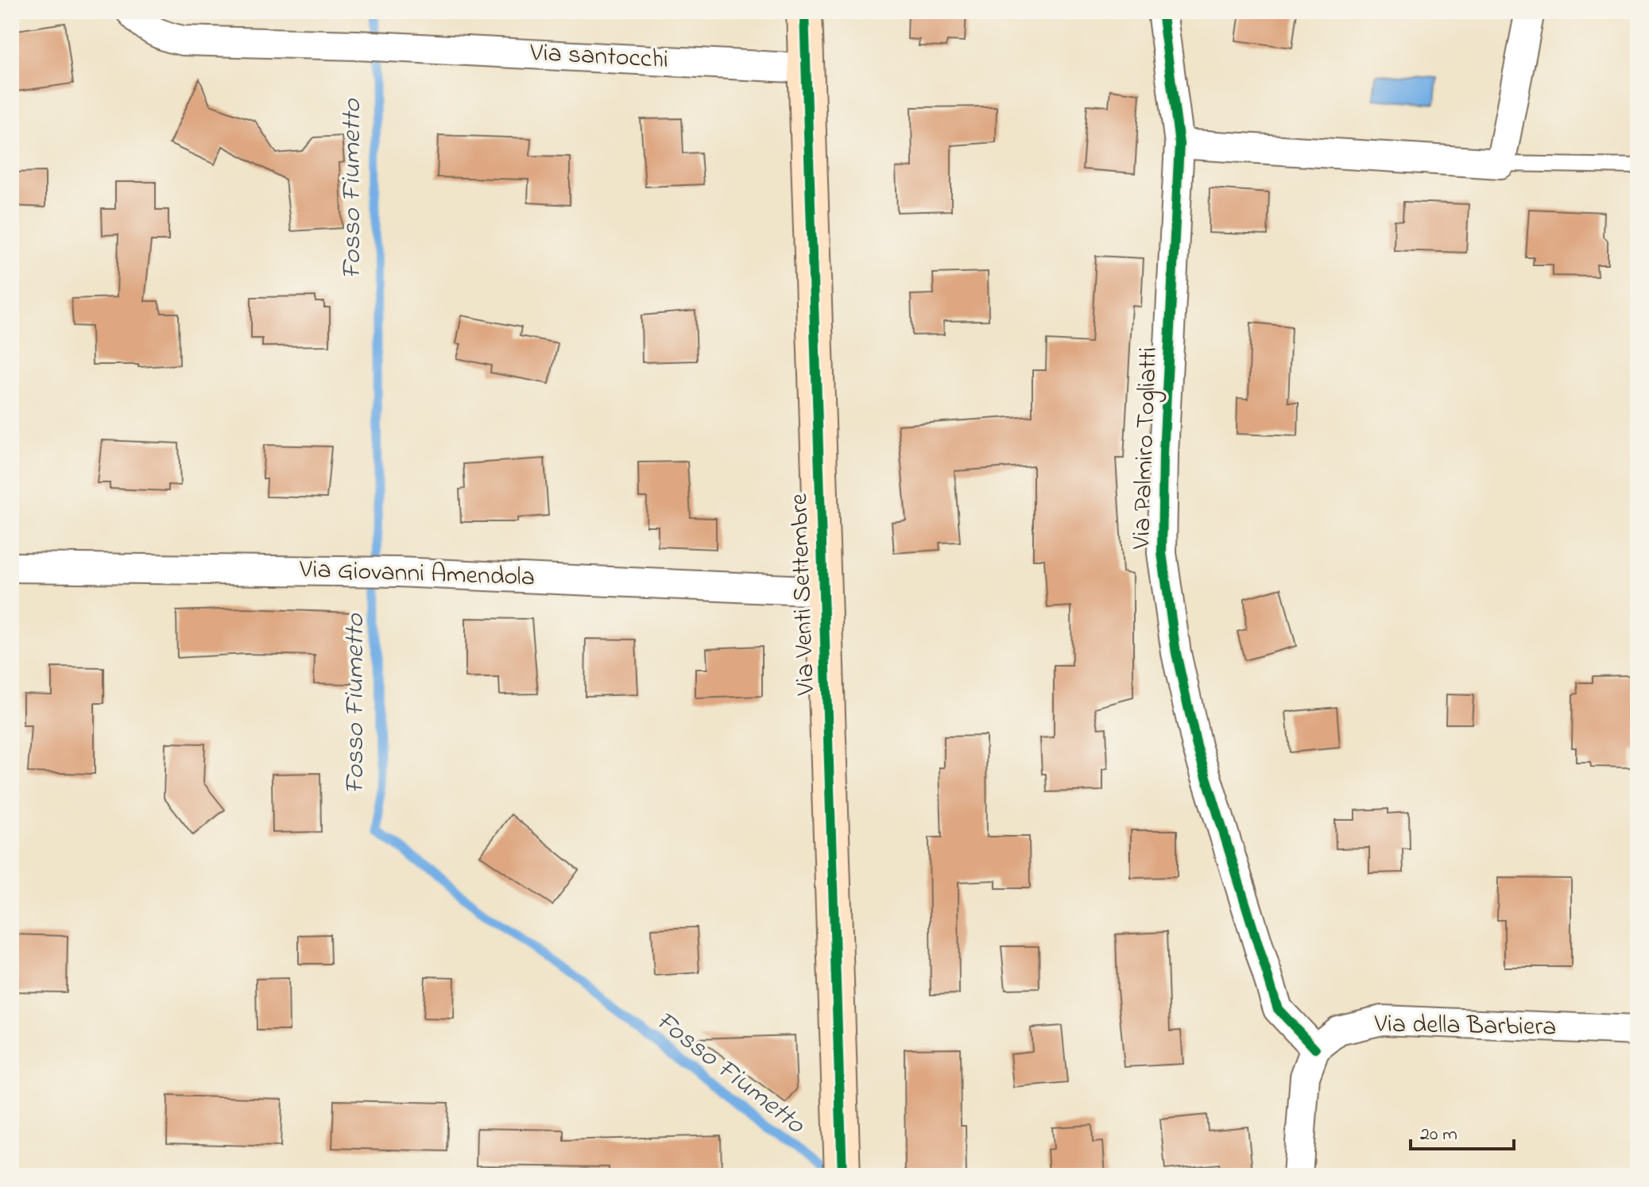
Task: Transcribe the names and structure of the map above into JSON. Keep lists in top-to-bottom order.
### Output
{
  "streets": {
    "street": [
      "Via santocchi",
      "Via Palmiro Togliatti",
      "Via Giovanni Amendola",
      "Via Venti Settembre",
      "Via della Barbiera"
    ]
  },
  "crossings": [
    ["Via santocchi", "Via Venti Settembre"],
    ["Via Palmiro Togliatti", "Via della Barbiera"],
    ["Via Giovanni Amendola", "Via Venti Settembre"]
  ],
  "water": ["Fosso Fiumetto"],
  "scale_bar": "20 m"
}
